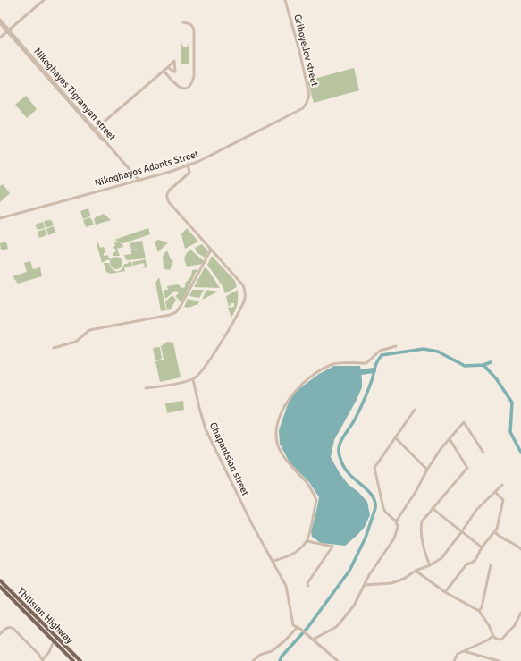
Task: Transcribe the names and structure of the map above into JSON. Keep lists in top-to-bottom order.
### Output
{
  "streets": {
    "main road": ["Tbilisian Highway"],
    "street": [
      "Griboyedov street",
      "Nikoghayos Tigranyan street",
      "Nikoghayos Adonts Street",
      "Ghapantsian street"
    ]
  },
  "crossings": [
    ["Griboyedov street", "Nikoghayos Adonts Street"],
    ["Nikoghayos Tigranyan street", "Nikoghayos Adonts Street"]
  ]
}
